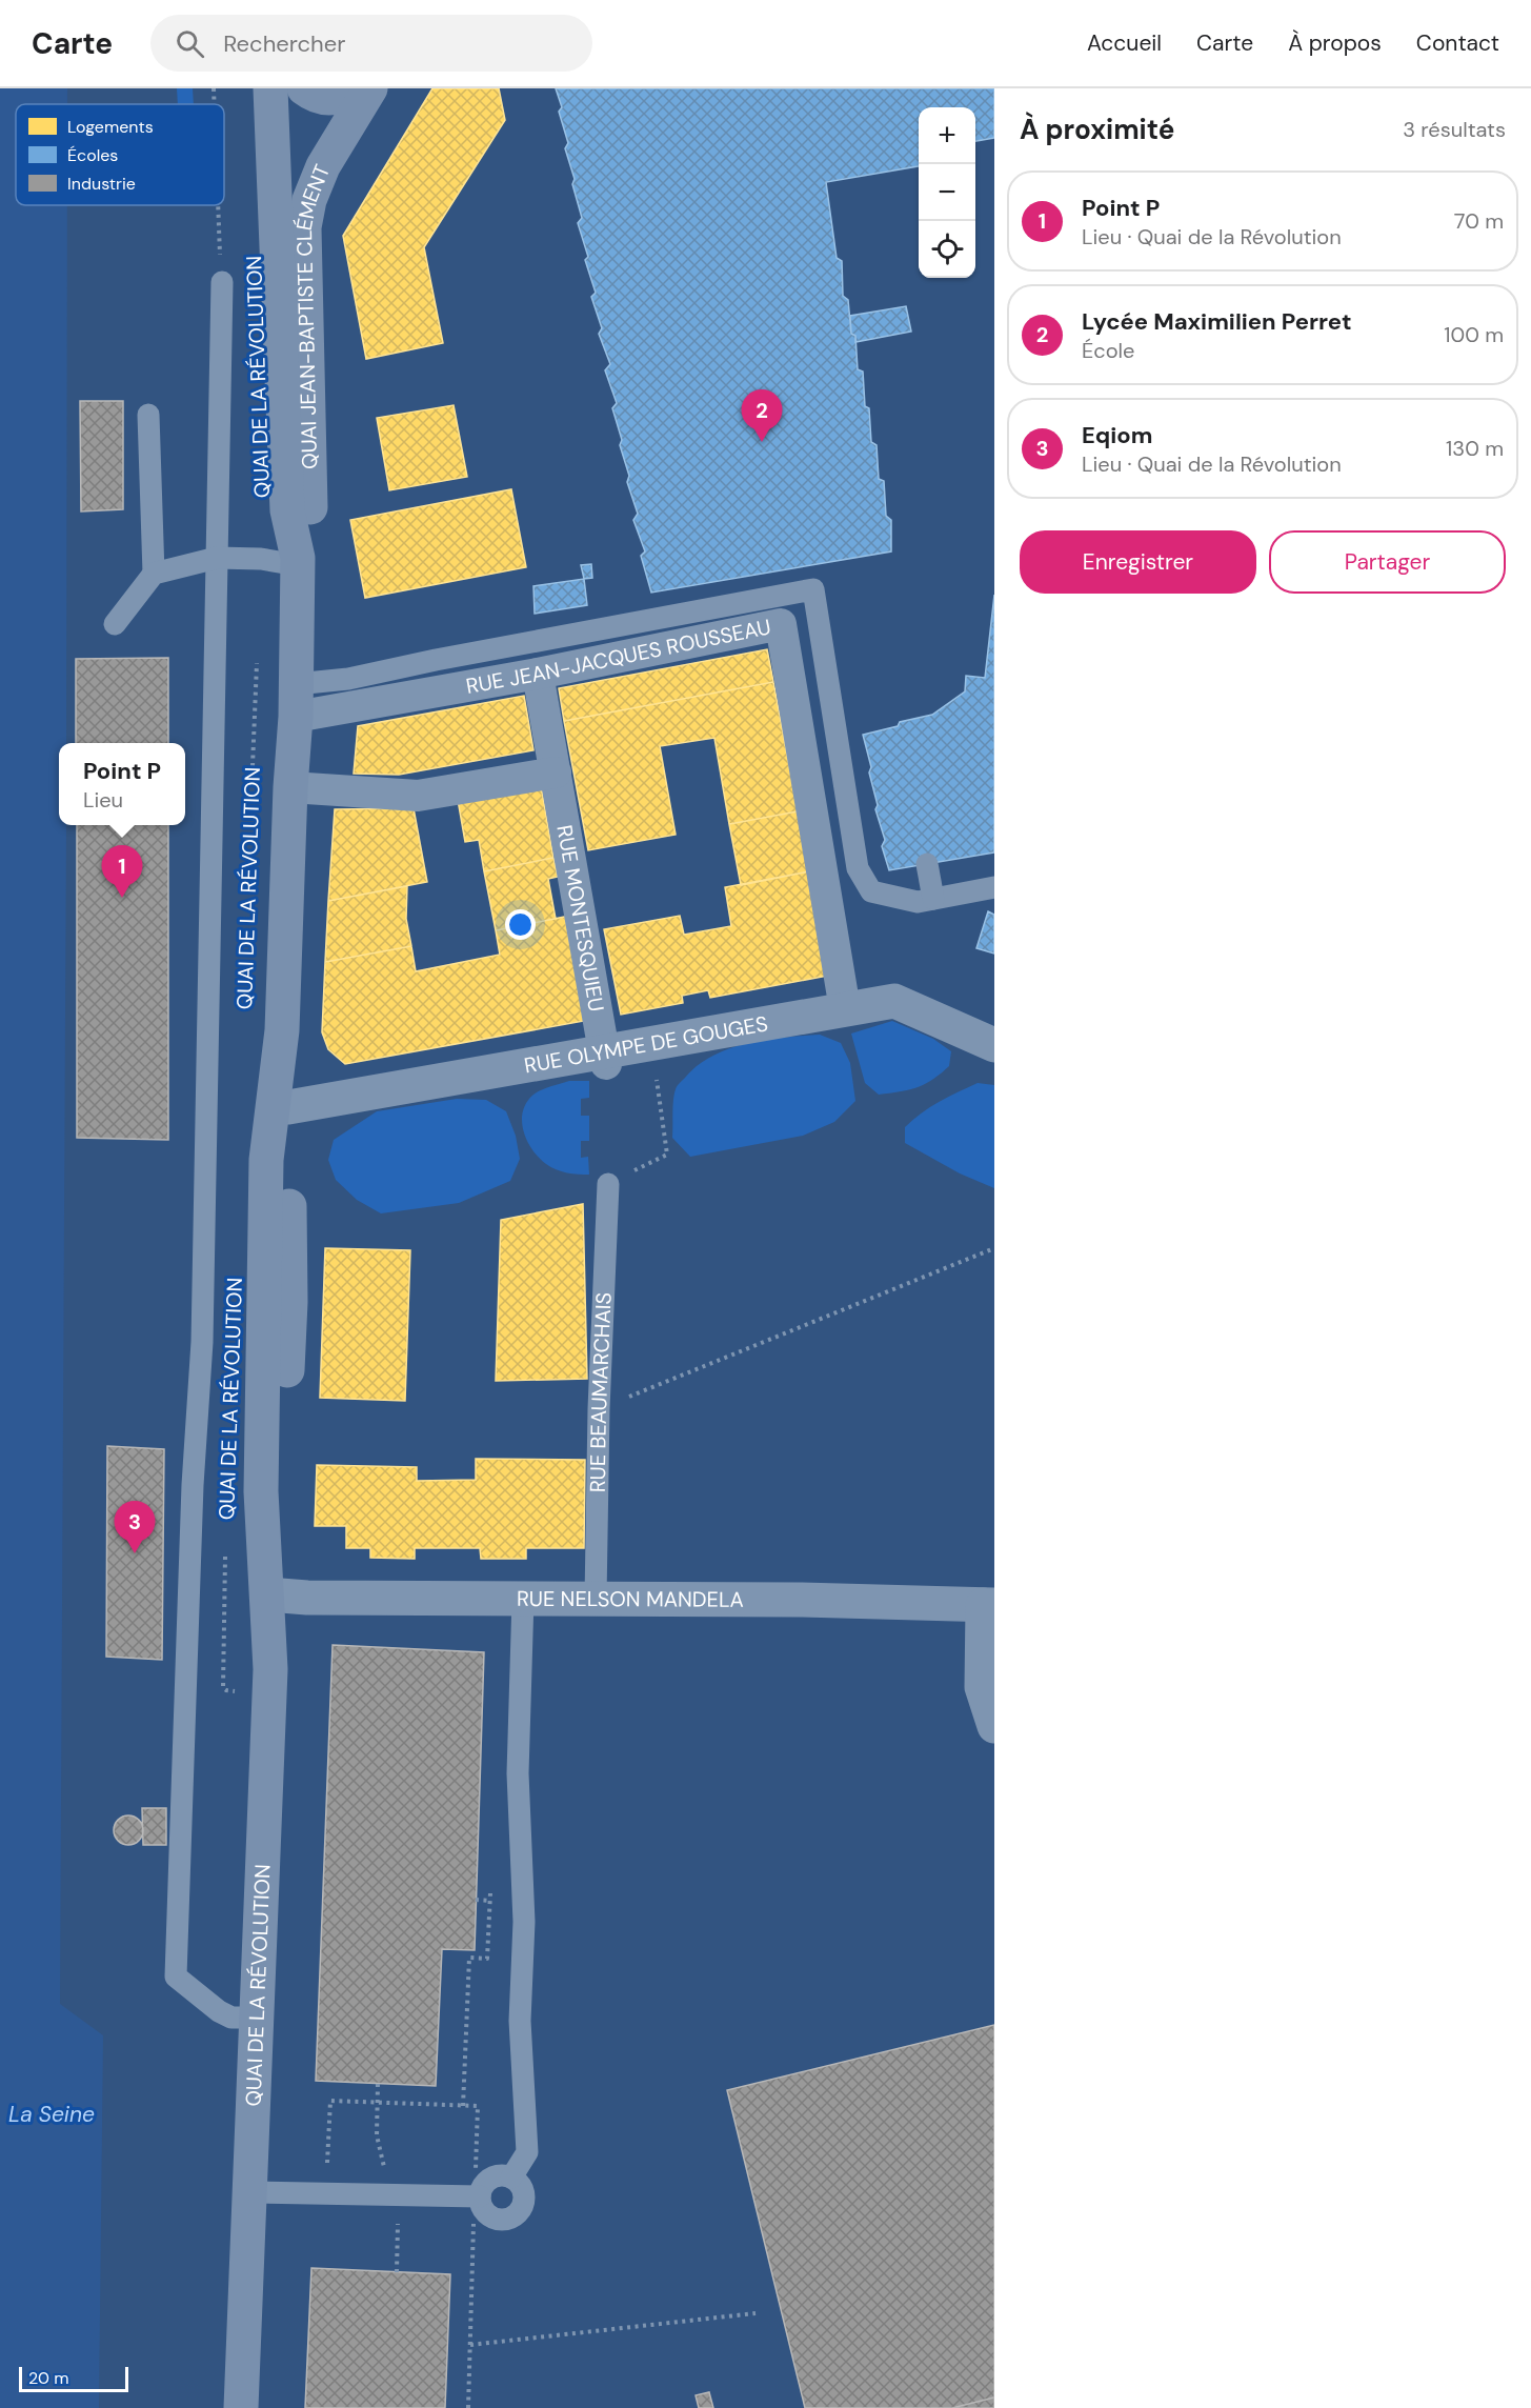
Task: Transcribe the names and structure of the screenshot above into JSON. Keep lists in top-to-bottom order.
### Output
{
  "streets": {
    "main road": ["QUAI JEAN-BAPTISTE CLÉMENT", "QUAI DE LA RÉVOLUTION"],
    "street": [
      "RUE JEAN-JACQUES ROUSSEAU",
      "RUE MONTESQUIEU",
      "RUE OLYMPE DE GOUGES",
      "RUE NELSON MANDELA"
    ],
    "lane": ["RUE BEAUMARCHAIS"]
  },
  "crossings": [
    ["QUAI JEAN-BAPTISTE CLÉMENT", "QUAI DE LA RÉVOLUTION"],
    ["QUAI DE LA RÉVOLUTION", "RUE JEAN-JACQUES ROUSSEAU"],
    ["QUAI DE LA RÉVOLUTION", "RUE OLYMPE DE GOUGES"],
    ["QUAI DE LA RÉVOLUTION", "RUE NELSON MANDELA"],
    ["RUE JEAN-JACQUES ROUSSEAU", "RUE MONTESQUIEU"],
    ["RUE JEAN-JACQUES ROUSSEAU", "RUE OLYMPE DE GOUGES"],
    ["RUE MONTESQUIEU", "RUE OLYMPE DE GOUGES"],
    ["RUE BEAUMARCHAIS", "RUE NELSON MANDELA"]
  ],
  "water": ["La Seine"],
  "legend": ["Logements", "Écoles", "Industrie"],
  "scale_bar": "20 m",
  "page": {
    "header": "Carte",
    "search": "Rechercher",
    "nav": [
      "Accueil",
      "Carte",
      "À propos",
      "Contact"
    ],
    "heading": ["À proximité", "3 résultats"],
    "map_buttons": ["+", "−"],
    "list": [
      {
        "mark": "1",
        "name": "Point P",
        "note": "Lieu · Quai de la Révolution",
        "value": "70 m"
      },
      {
        "mark": "2",
        "name": "Lycée Maximilien Perret",
        "note": "École",
        "value": "100 m"
      },
      {
        "mark": "3",
        "name": "Eqiom",
        "note": "Lieu · Quai de la Révolution",
        "value": "130 m"
      }
    ],
    "pins": ["2", "1", "3"],
    "buttons": ["Enregistrer", "Partager"],
    "popup": ["Point P", "Lieu"],
    "scale": "20 m"
  }
}
